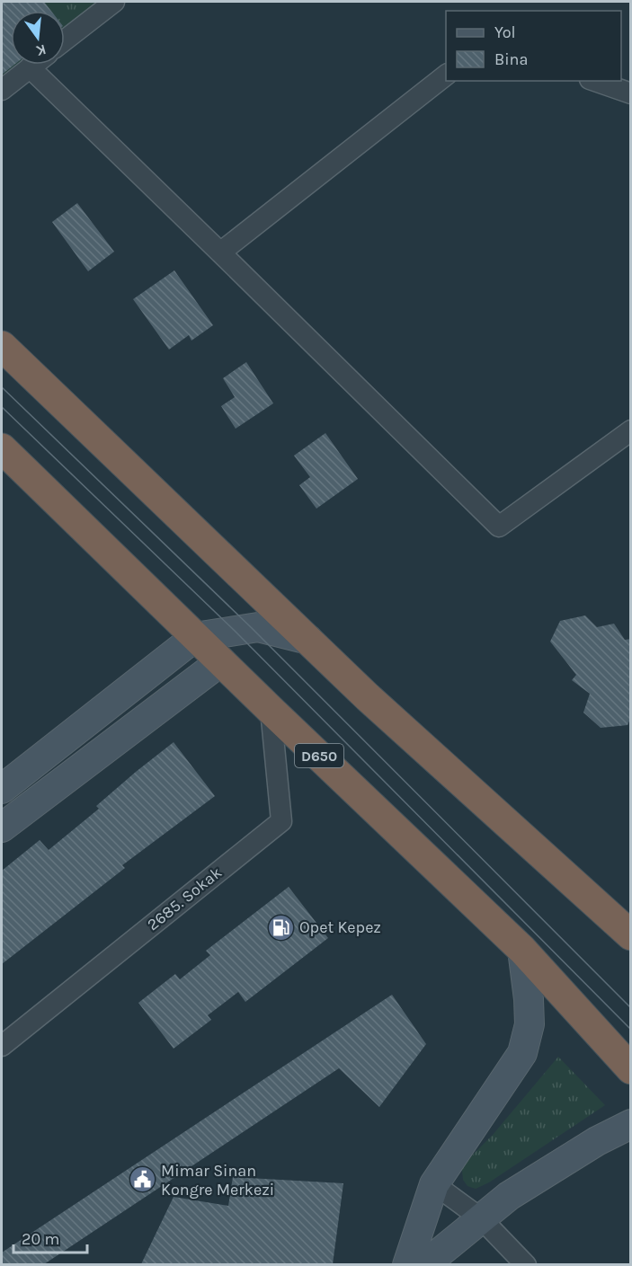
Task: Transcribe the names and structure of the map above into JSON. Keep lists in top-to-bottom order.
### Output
{
  "streets": {
    "highway": ["D650"],
    "street": ["2685. Sokak"]
  },
  "crossings": [
    ["D650", "2685. Sokak"]
  ],
  "places": {
    "fuel station": ["Opet Kepez"],
    "public building": ["Mimar Sinan Kongre Merkezi"]
  },
  "legend": ["Yol", "Bina"],
  "scale_bar": "20 m",
  "north": "bottom"
}
